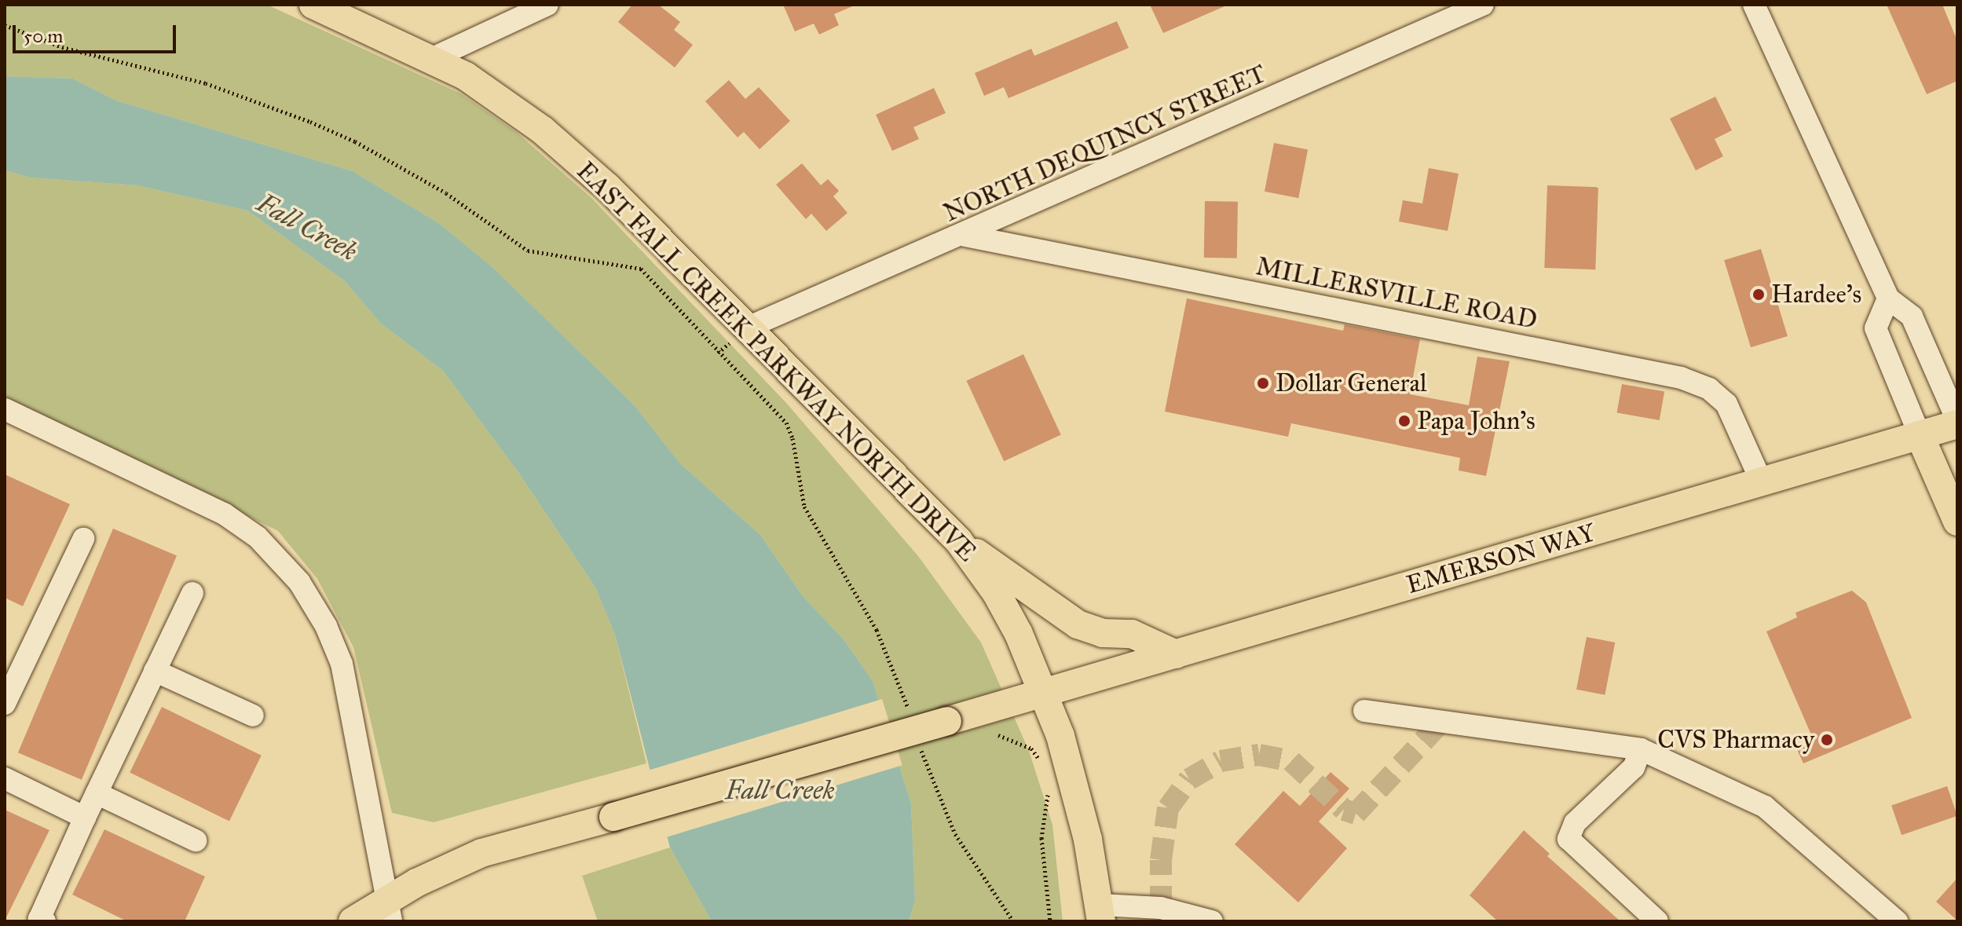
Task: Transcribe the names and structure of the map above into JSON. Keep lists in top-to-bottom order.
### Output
{
  "streets": {
    "main road": ["EAST FALL CREEK PARKWAY NORTH DRIVE", "EMERSON WAY"],
    "street": ["NORTH DEQUINCY STREET", "MILLERSVILLE ROAD"]
  },
  "crossings": [
    ["NORTH DEQUINCY STREET", "MILLERSVILLE ROAD"],
    ["NORTH DEQUINCY STREET", "EAST FALL CREEK PARKWAY NORTH DRIVE"],
    ["MILLERSVILLE ROAD", "EMERSON WAY"],
    ["EAST FALL CREEK PARKWAY NORTH DRIVE", "EMERSON WAY"]
  ],
  "water": ["Fall Creek"],
  "places": [
    "Hardee's",
    "Dollar General",
    "Papa John's",
    "CVS Pharmacy"
  ],
  "scale_bar": "50 m"
}
